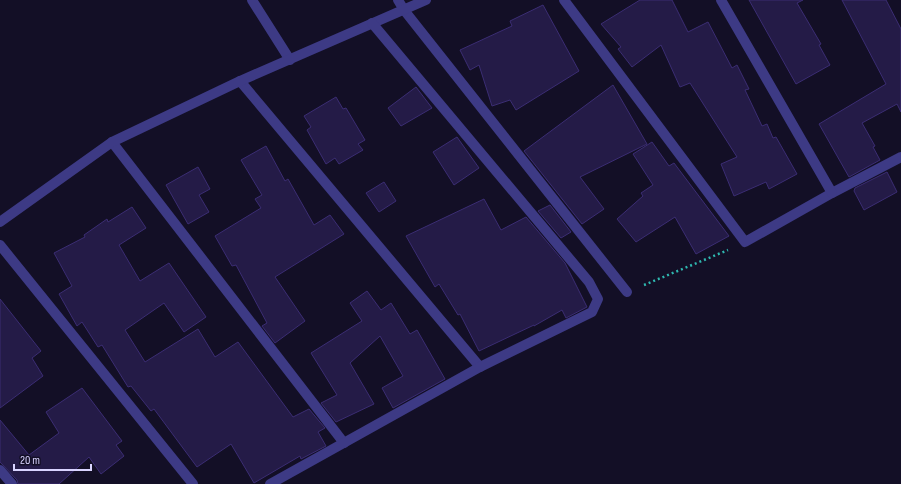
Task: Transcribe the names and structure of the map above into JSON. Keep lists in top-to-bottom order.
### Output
{
  "scale_bar": "20 m"
}
